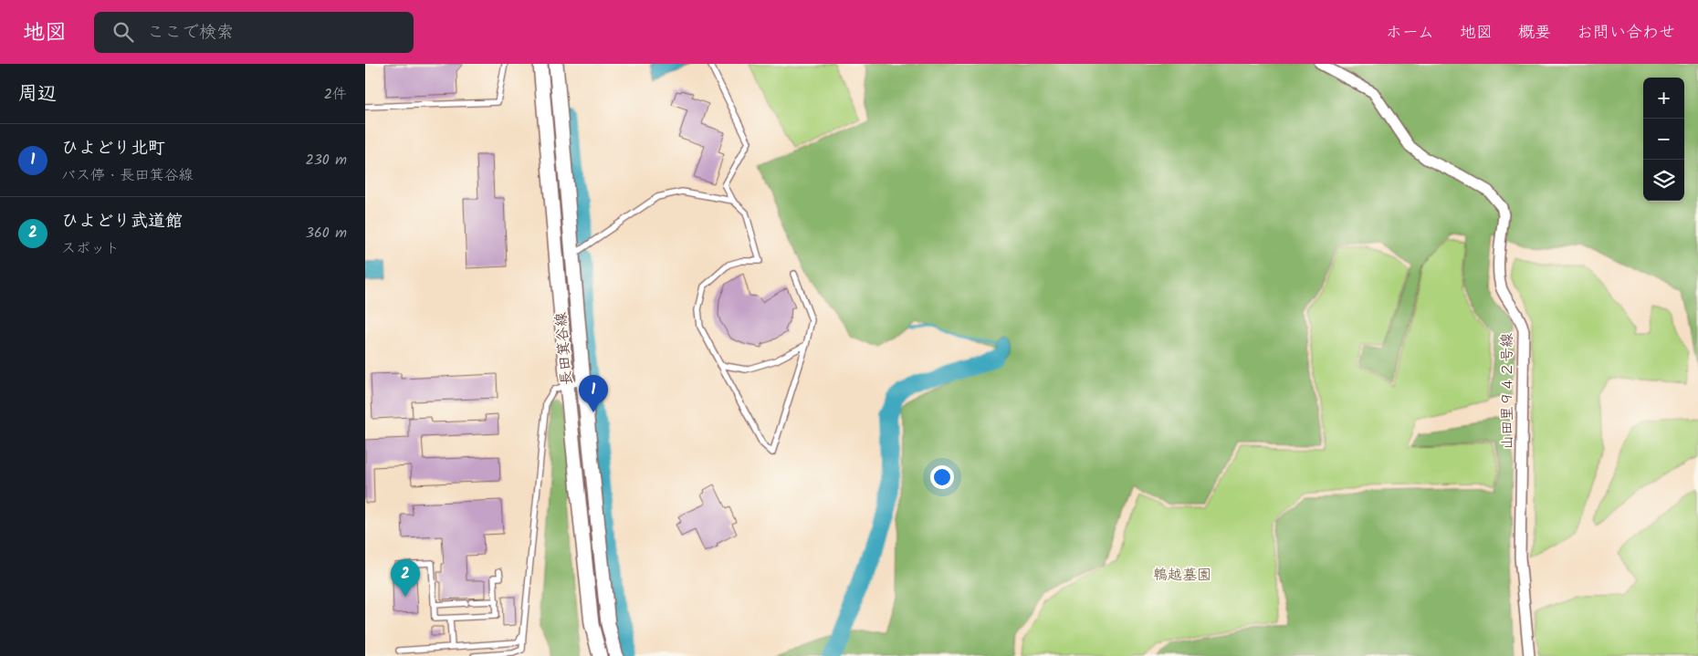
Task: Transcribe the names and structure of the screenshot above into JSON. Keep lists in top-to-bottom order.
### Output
{
  "streets": {
    "street": ["長田箕谷線", "山田里９４２号線"]
  },
  "parks": ["鵯越墓園"],
  "page": {
    "header": "地図",
    "search": "ここで検索",
    "nav": [
      "ホーム",
      "地図",
      "概要",
      "お問い合わせ"
    ],
    "heading": ["周辺", "2件"],
    "map_buttons": ["+", "−"],
    "list": [
      {
        "mark": "1",
        "name": "ひよどり北町",
        "note": "バス停 · 長田箕谷線",
        "value": "230 m"
      },
      {
        "mark": "2",
        "name": "ひよどり武道館",
        "note": "スポット",
        "value": "360 m"
      }
    ],
    "pins": ["1", "2"]
  }
}
